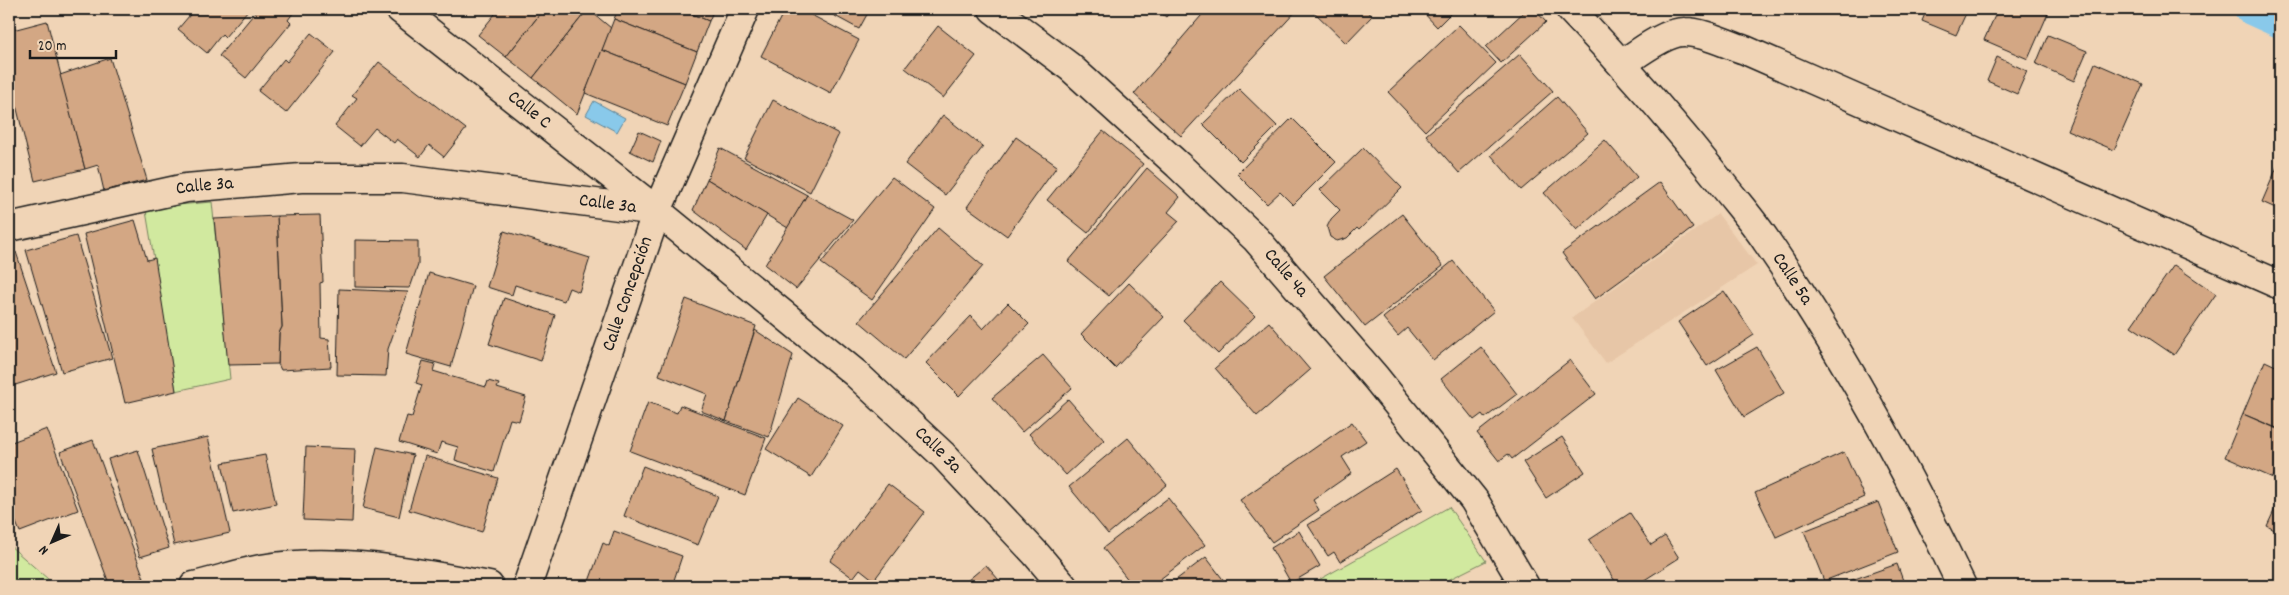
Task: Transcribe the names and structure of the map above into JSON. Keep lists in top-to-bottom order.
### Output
{
  "streets": {
    "street": [
      "Calle C",
      "Calle 3a",
      "Calle 4a",
      "Calle 5a",
      "Calle Concepción"
    ]
  },
  "crossings": [
    ["Calle C", "Calle 3a"],
    ["Calle C", "Calle Concepción"],
    ["Calle 3a", "Calle Concepción"]
  ],
  "scale_bar": "20 m",
  "north": "bottom left"
}
